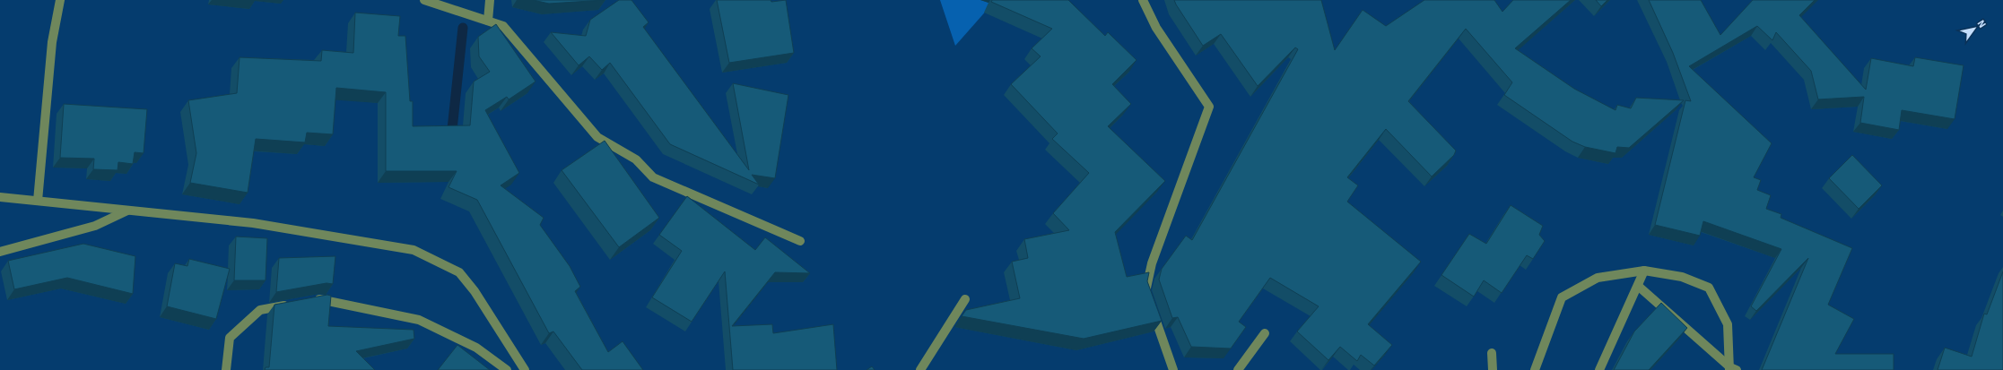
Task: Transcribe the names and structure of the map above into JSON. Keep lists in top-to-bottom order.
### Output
{
  "north": "top right"
}
